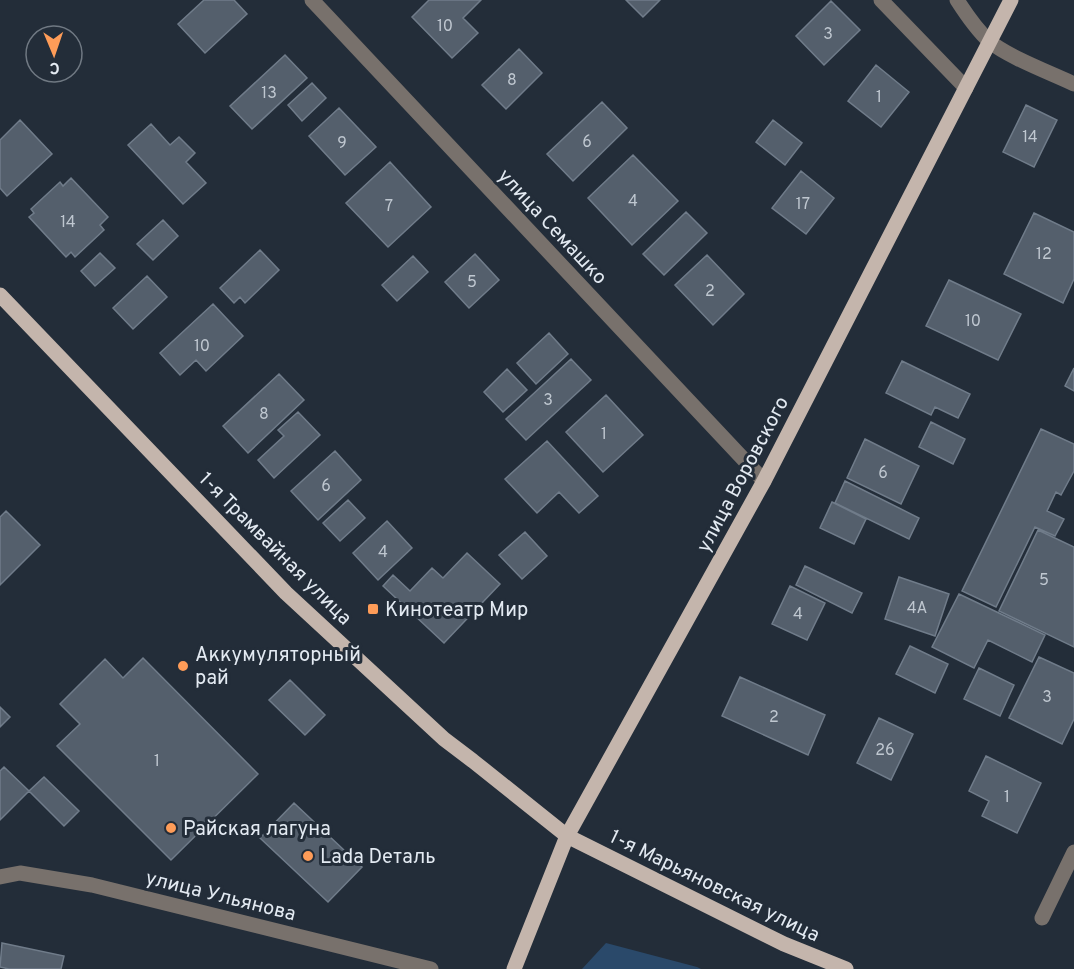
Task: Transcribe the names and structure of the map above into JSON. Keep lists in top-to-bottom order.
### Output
{
  "streets": {
    "main road": ["улица Воровского", "1-я Трамвайная улица", "1-я Марьяновская улица"],
    "street": ["улица Семашко", "улица Ульянова"]
  },
  "crossings": [
    ["улица Семашко", "улица Воровского"],
    ["улица Воровского", "1-я Трамвайная улица"],
    ["улица Воровского", "1-я Марьяновская улица"],
    ["1-я Трамвайная улица", "1-я Марьяновская улица"]
  ],
  "places": {
    "transit": ["Кинотеатр Мир"],
    "other": ["Аккумуляторный рай", "Райская лагуна", "Lada Dеталь"]
  },
  "house_numbers": [
    "10",
    "3",
    "8",
    "13",
    "1",
    "14",
    "6",
    "9",
    "4",
    "17",
    "7",
    "14",
    "12",
    "5",
    "2",
    "10",
    "10",
    "3",
    "8",
    "1",
    "6",
    "6",
    "4",
    "5",
    "4А",
    "4",
    "3",
    "2",
    "26",
    "1",
    "1"
  ],
  "north": "bottom"
}
